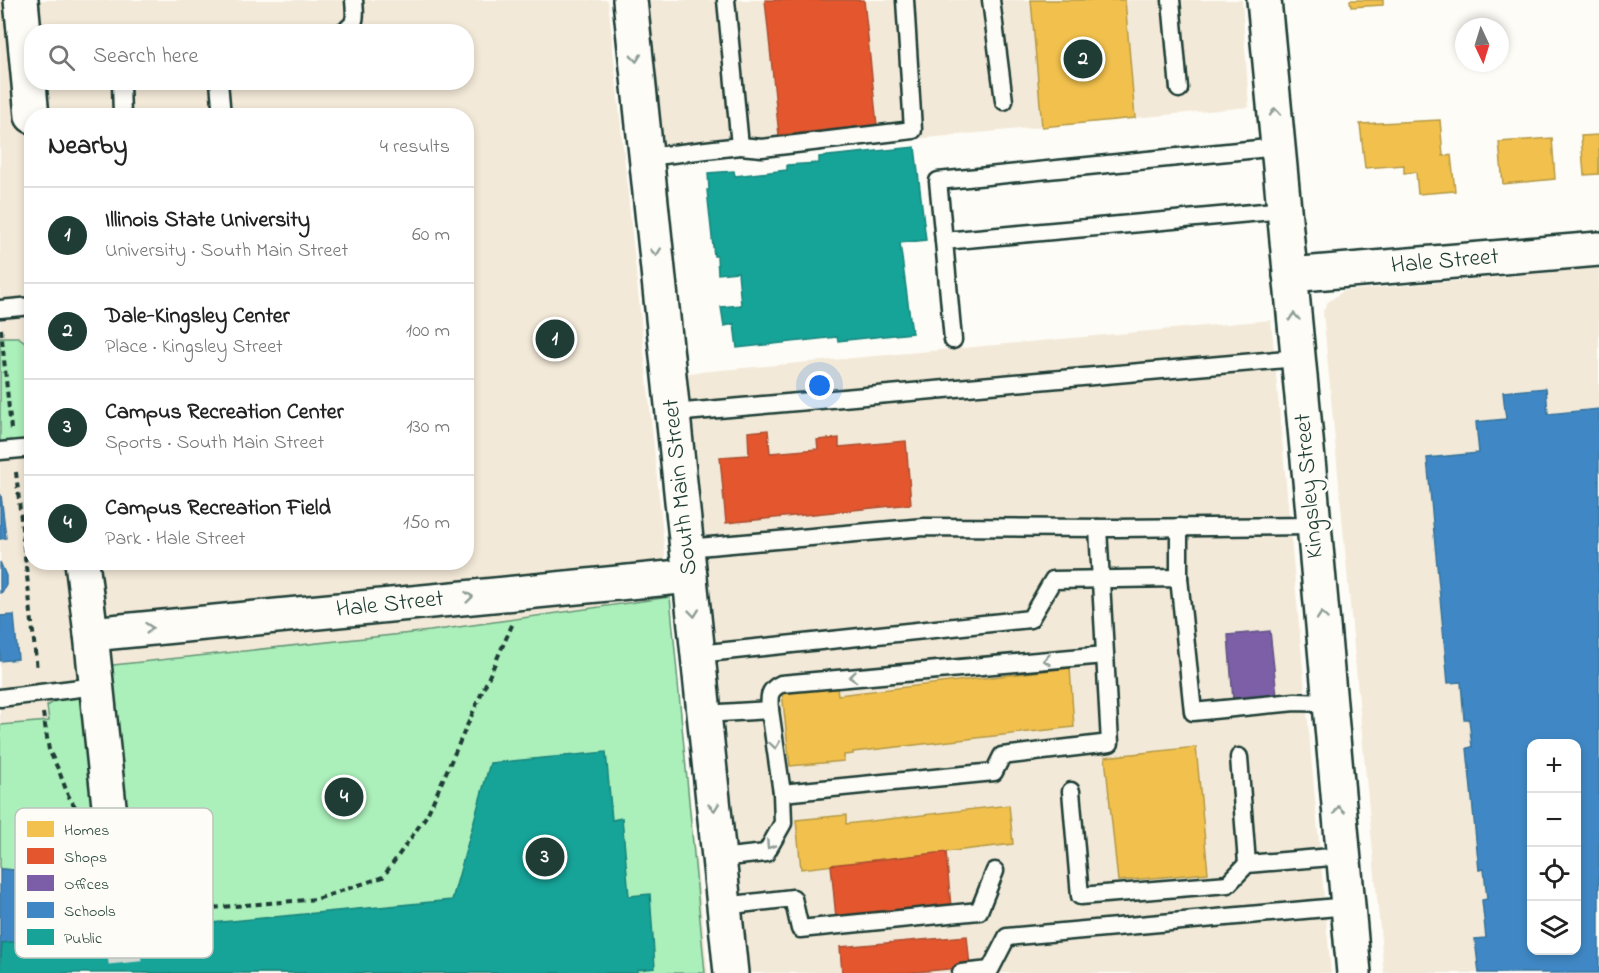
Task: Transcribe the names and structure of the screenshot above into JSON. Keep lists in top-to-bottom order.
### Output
{
  "streets": {
    "main road": ["Hale Street", "Kingsley Street", "South Main Street"]
  },
  "crossings": [
    ["Hale Street", "Kingsley Street"],
    ["Hale Street", "South Main Street"]
  ],
  "one_way": ["Hale Street", "Kingsley Street", "South Main Street"],
  "legend": [
    "Homes",
    "Shops",
    "Offices",
    "Schools",
    "Public"
  ],
  "north": "bottom",
  "page": {
    "search": "Search here",
    "pins": [
      "2",
      "1",
      "4",
      "3"
    ],
    "heading": ["Nearby", "4 results"],
    "list": [
      {
        "mark": "1",
        "name": "Illinois State University",
        "note": "University · South Main Street",
        "value": "60 m"
      },
      {
        "mark": "2",
        "name": "Dale-Kingsley Center",
        "note": "Place · Kingsley Street",
        "value": "100 m"
      },
      {
        "mark": "3",
        "name": "Campus Recreation Center",
        "note": "Sports · South Main Street",
        "value": "130 m"
      },
      {
        "mark": "4",
        "name": "Campus Recreation Field",
        "note": "Park · Hale Street",
        "value": "150 m"
      }
    ],
    "map_buttons": ["+", "−"]
  }
}
